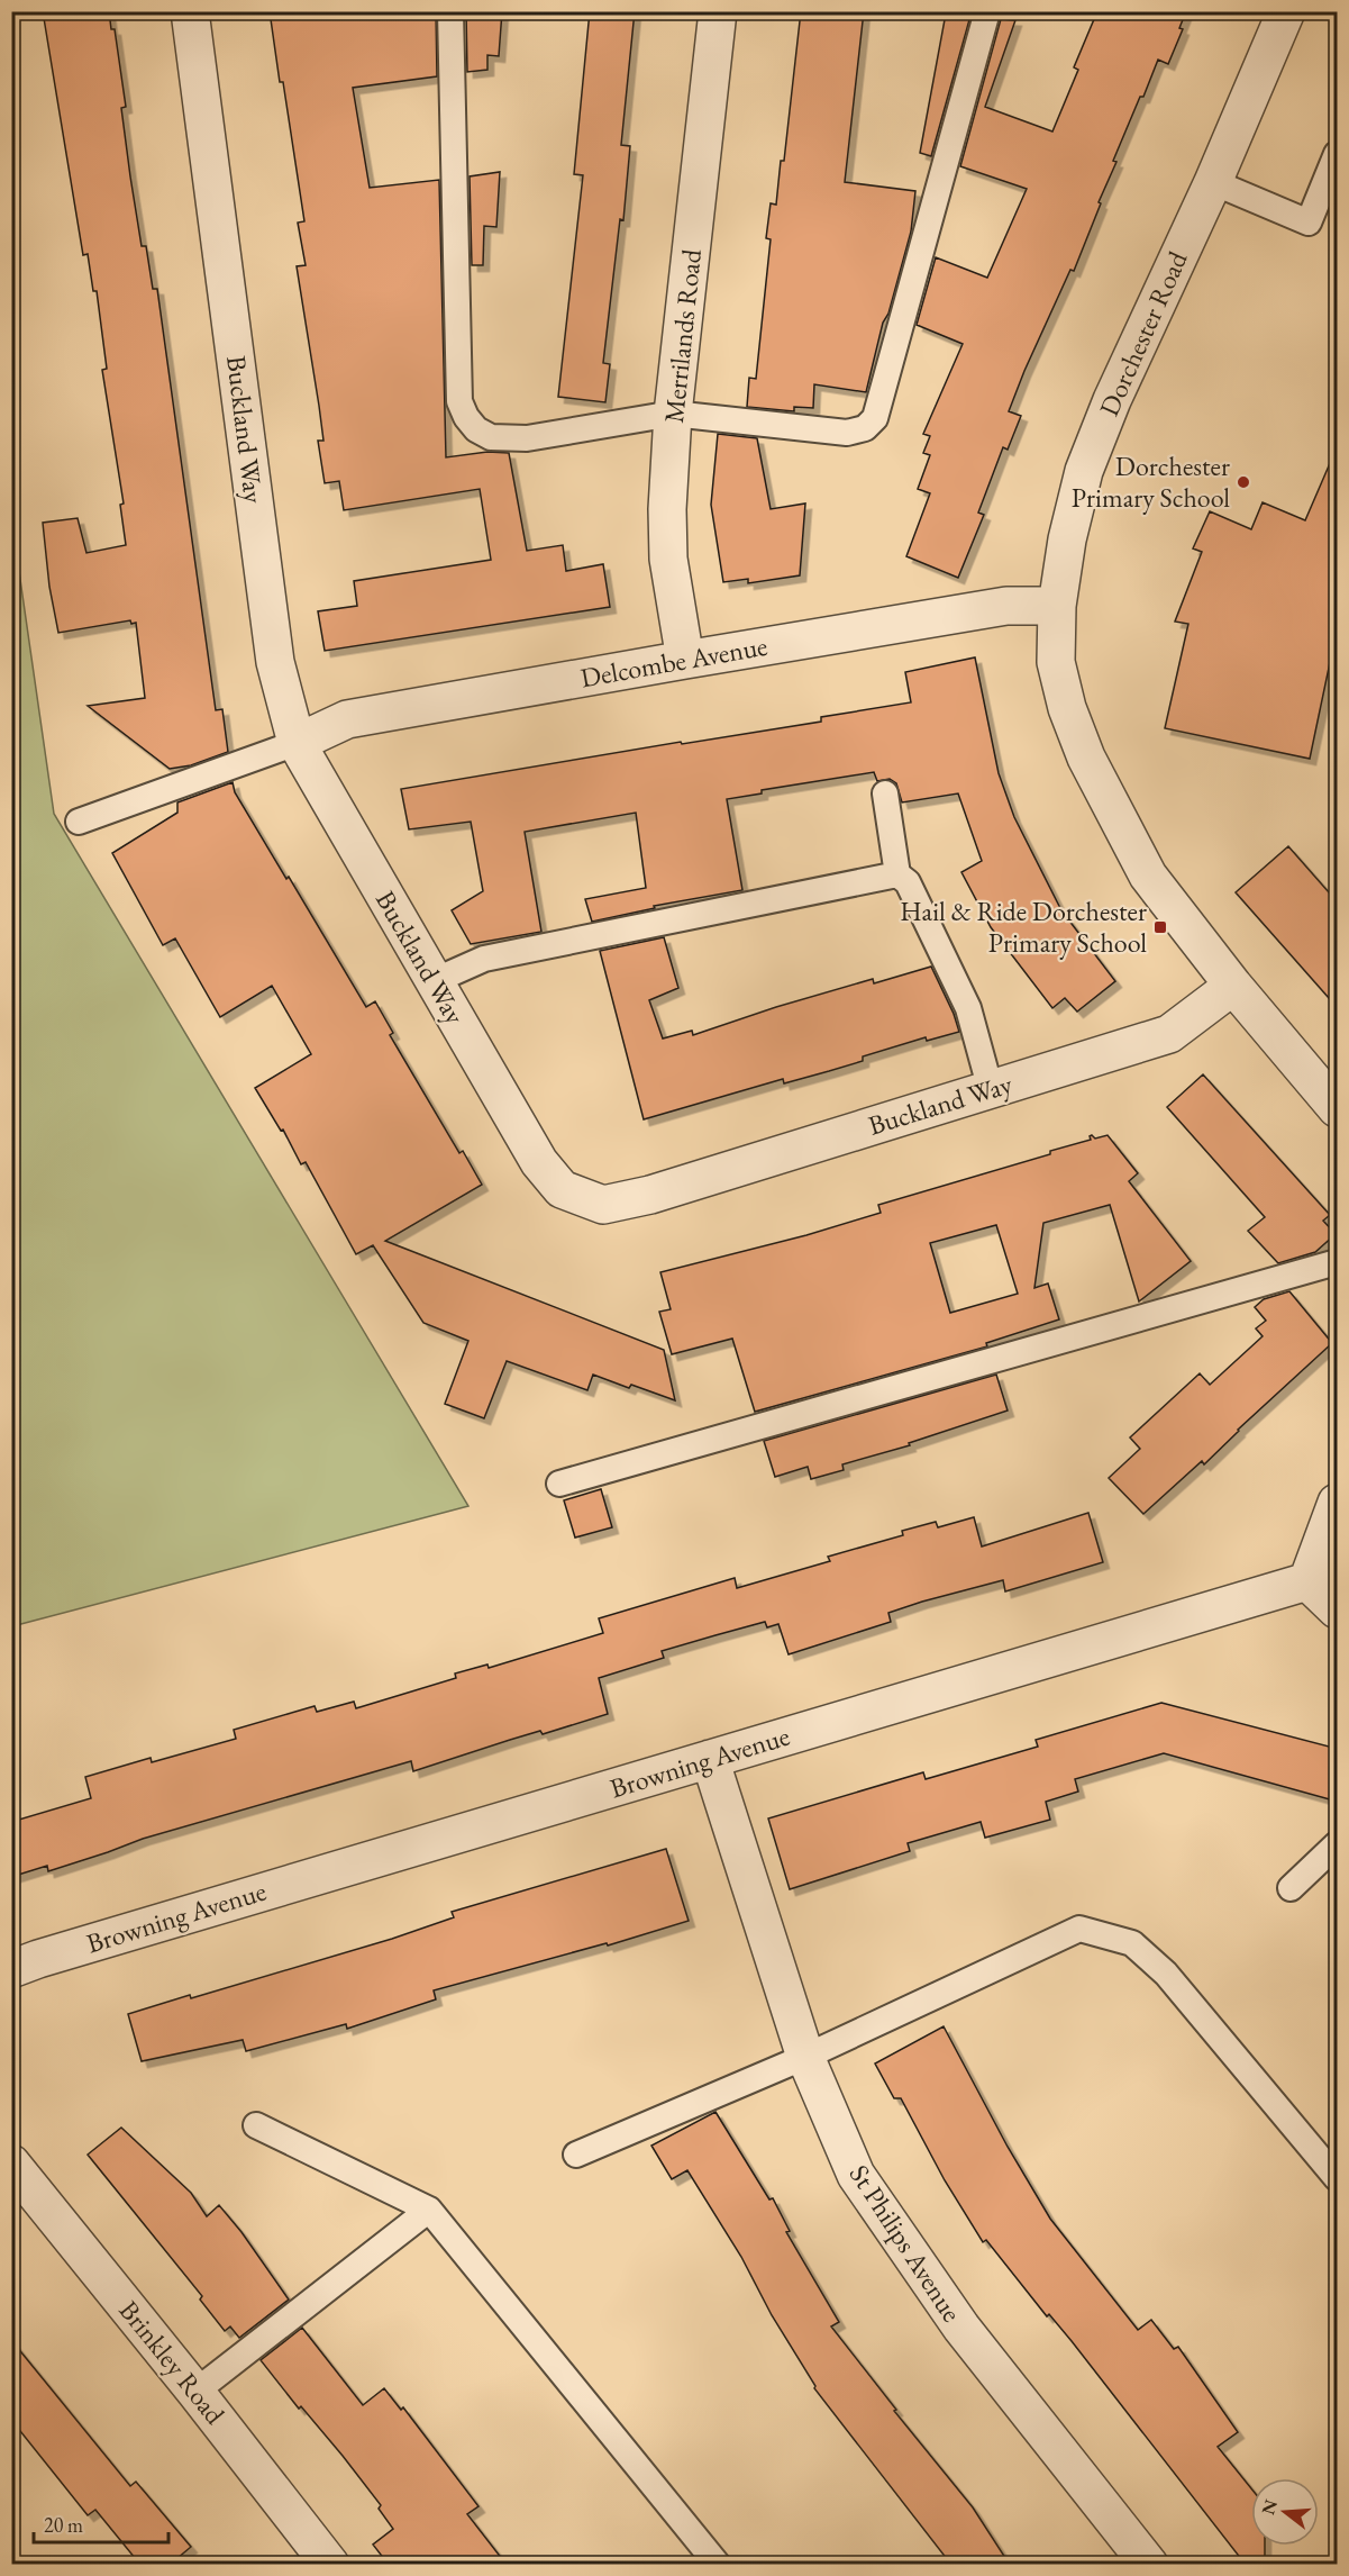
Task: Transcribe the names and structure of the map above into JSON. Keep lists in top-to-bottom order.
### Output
{
  "streets": {
    "street": [
      "Dorchester Road",
      "Merrilands Road",
      "Buckland Way",
      "Delcombe Avenue",
      "Browning Avenue",
      "St Philips Avenue",
      "Brinkley Road"
    ]
  },
  "crossings": [
    ["Dorchester Road", "Buckland Way"],
    ["Dorchester Road", "Delcombe Avenue"],
    ["Merrilands Road", "Delcombe Avenue"],
    ["Buckland Way", "Delcombe Avenue"],
    ["Browning Avenue", "St Philips Avenue"]
  ],
  "places": {
    "other": ["Dorchester Primary School"],
    "transit": ["Hail & Ride Dorchester Primary School"]
  },
  "scale_bar": "20 m",
  "north": "left"
}
